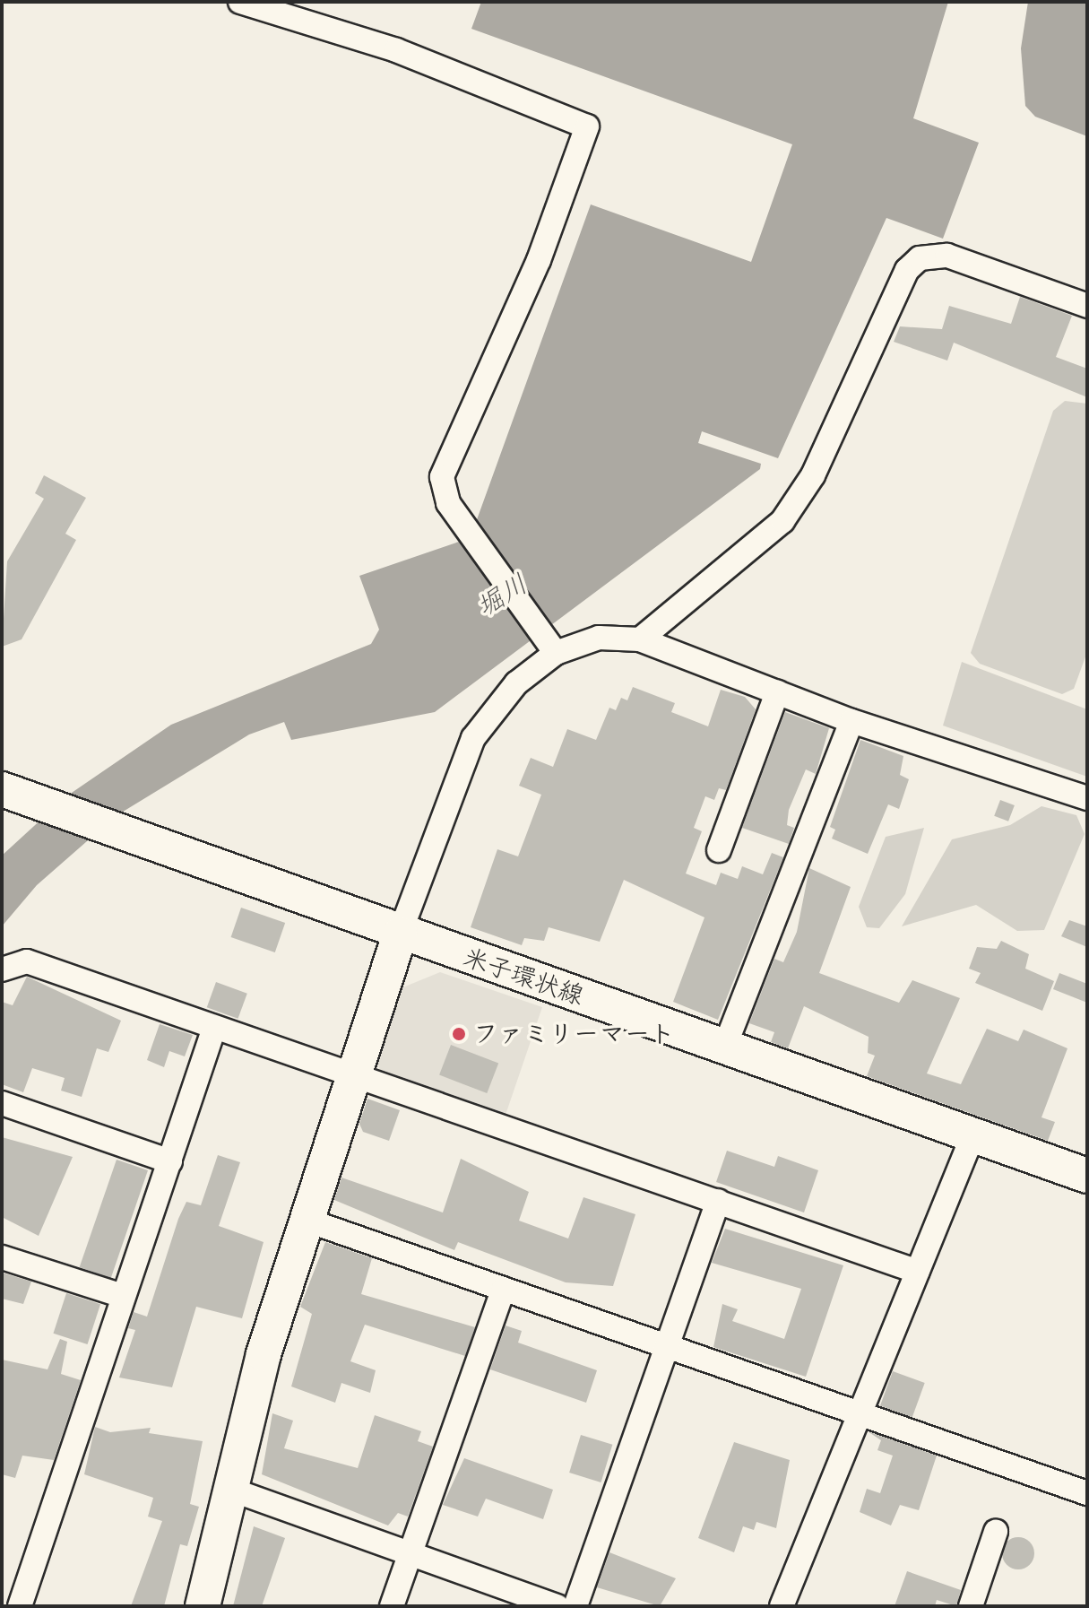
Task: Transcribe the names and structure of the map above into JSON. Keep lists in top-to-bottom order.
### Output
{
  "streets": {
    "main road": ["米子環状線"]
  },
  "water": ["堀川"],
  "places": ["ファミリーマート"]
}
